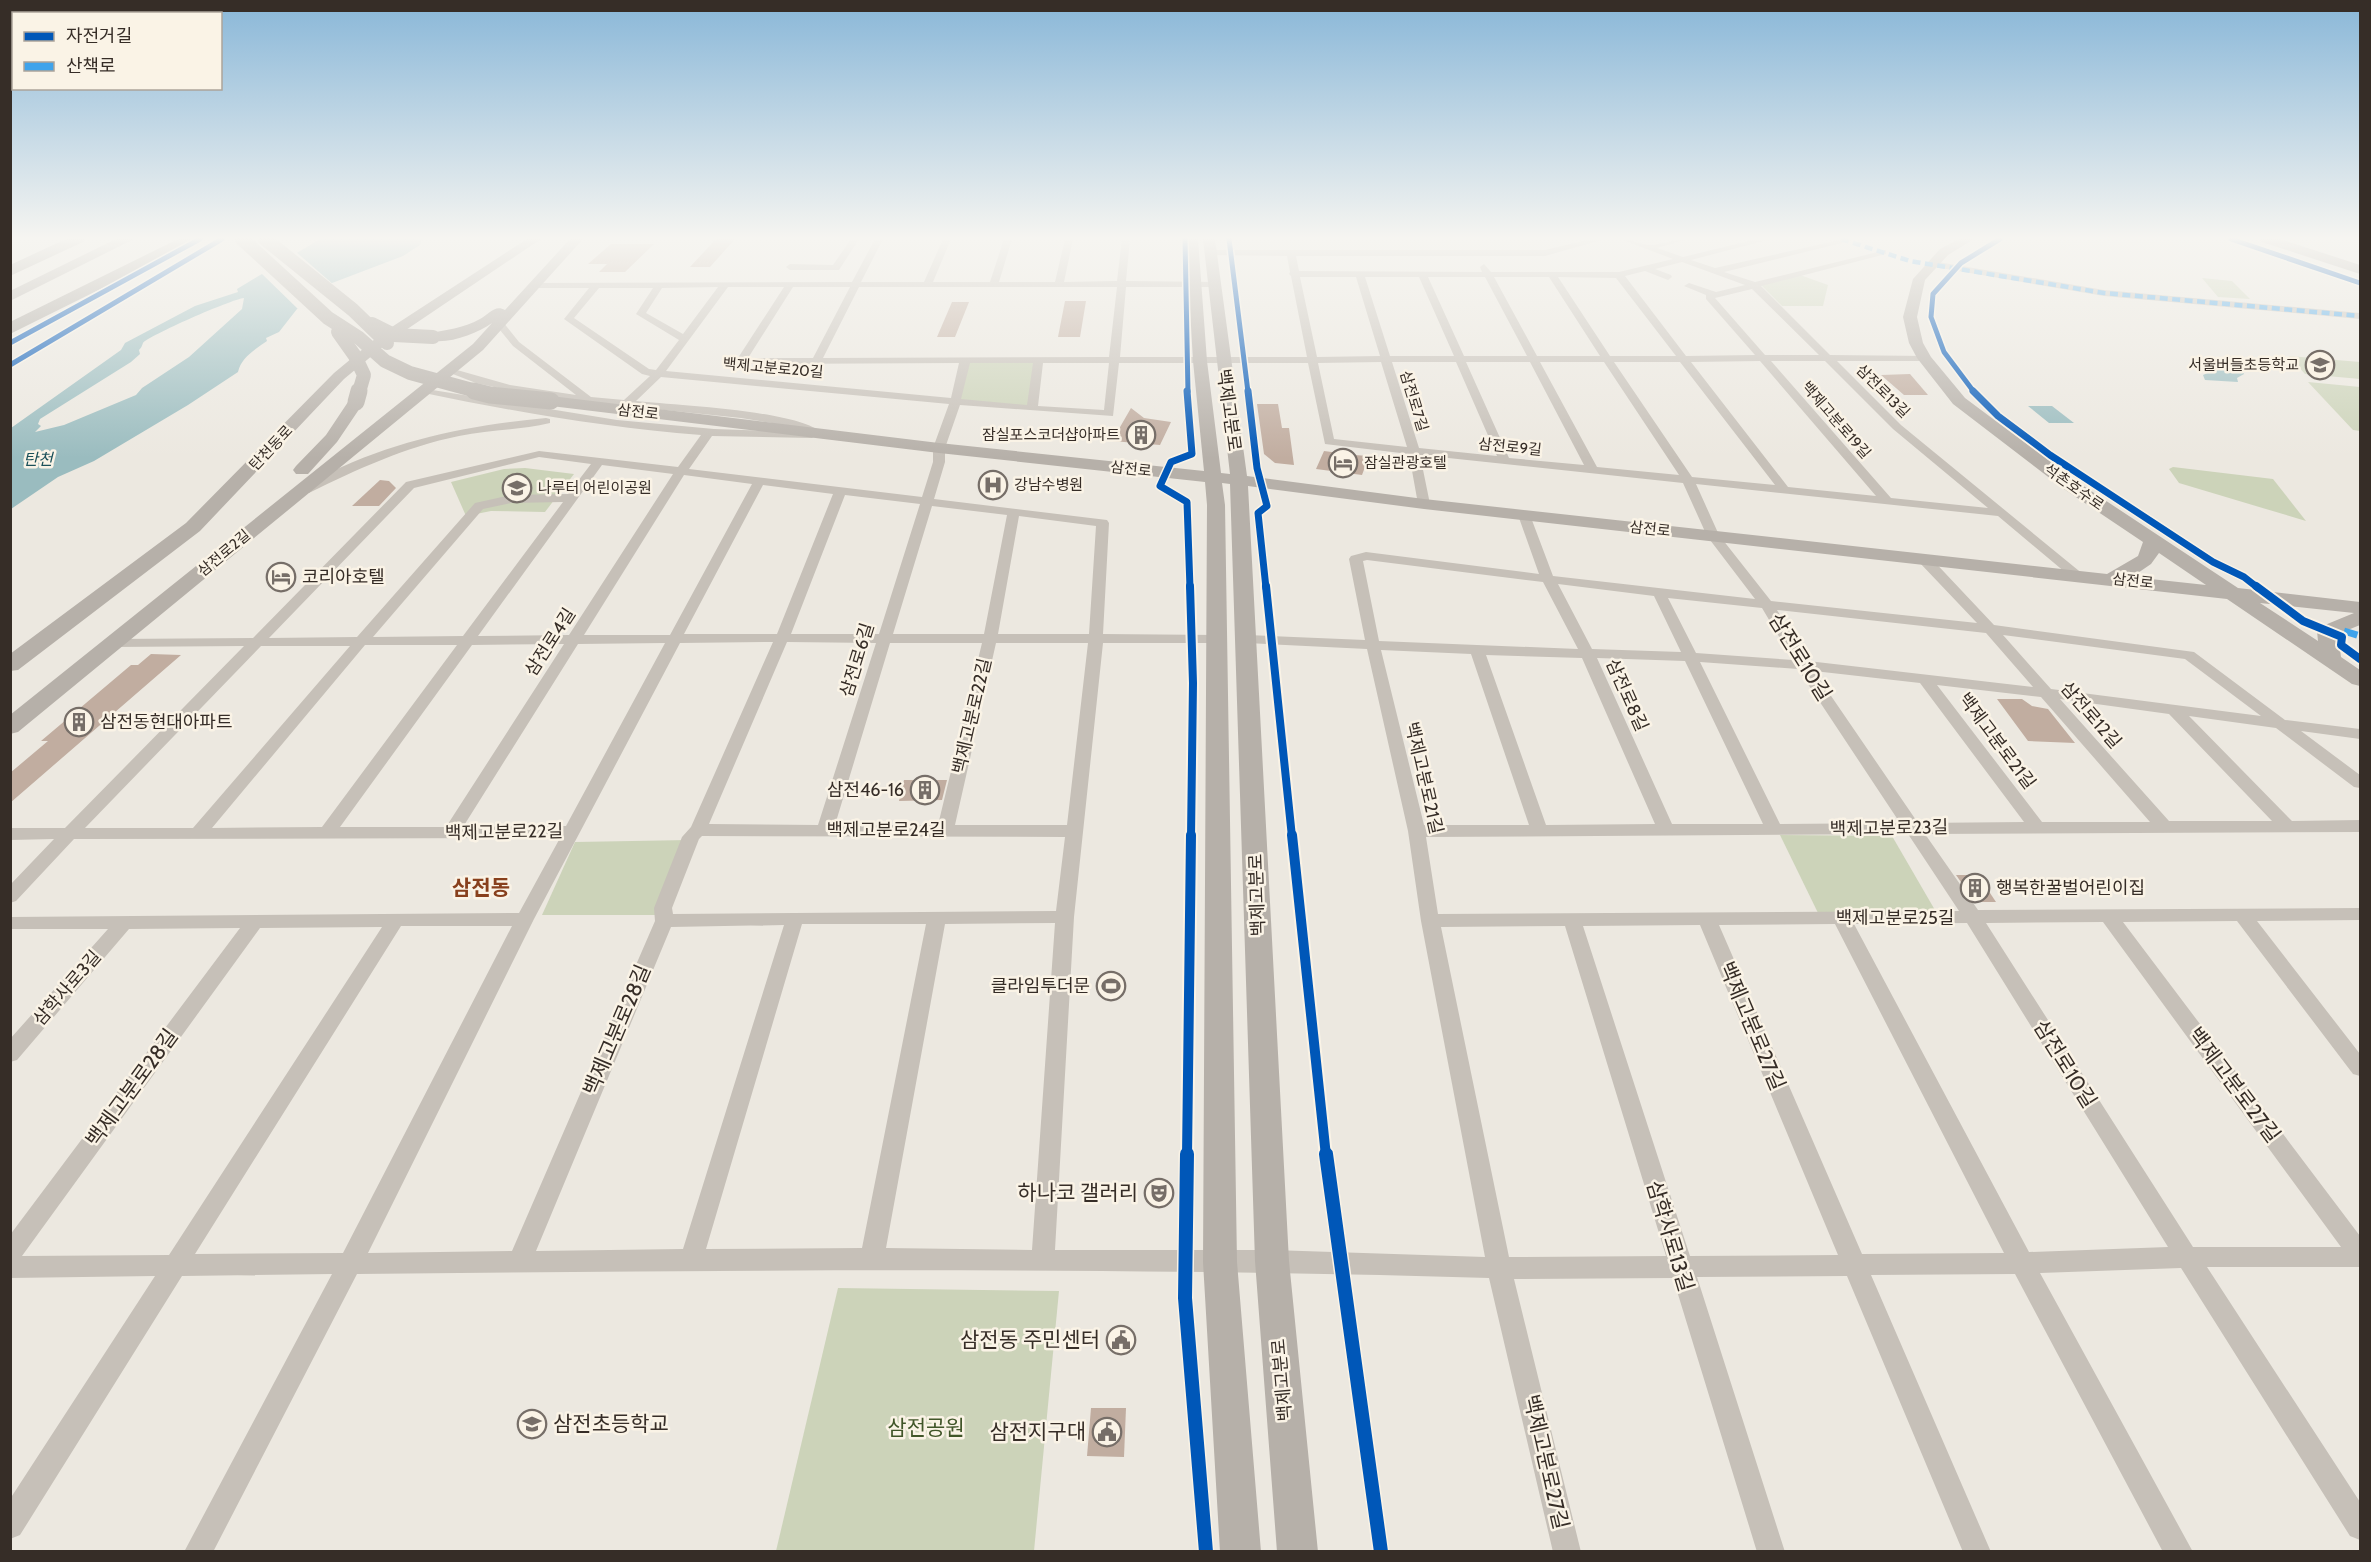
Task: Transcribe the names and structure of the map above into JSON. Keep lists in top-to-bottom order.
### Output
{
  "streets": {
    "main road": [
      "백제고분로",
      "삼전로",
      "탄천동로",
      "석촌호수로",
      "삼전로2길"
    ],
    "street": [
      "백제고분로20길",
      "삼전로13길",
      "삼전로7길",
      "백제고분로19길",
      "삼전로9길",
      "삼전로4길",
      "삼전로10길",
      "삼전로6길",
      "삼전로8길",
      "삼전로12길",
      "백제고분로22길",
      "백제고분로21길",
      "백제고분로23길",
      "백제고분로24길",
      "백제고분로25길",
      "삼학사로3길",
      "백제고분로27길",
      "백제고분로28길",
      "삼학사로13길"
    ]
  },
  "crossings": [
    ["백제고분로20길", "백제고분로"],
    ["백제고분로20길", "백제고분로19길"],
    ["삼전로13길", "삼전로"],
    ["삼전로13길", "백제고분로19길"],
    ["삼전로13길", "삼전로9길"],
    ["삼전로7길", "삼전로"],
    ["삼전로7길", "백제고분로19길"],
    ["삼전로7길", "삼전로9길"],
    ["백제고분로", "삼전로"],
    ["백제고분로", "백제고분로19길"],
    ["백제고분로", "백제고분로22길"],
    ["백제고분로", "백제고분로21길"],
    ["백제고분로", "백제고분로27길"],
    ["삼전로", "석촌호수로"],
    ["삼전로", "삼전로10길"],
    ["삼전로", "삼전로6길"],
    ["삼전로", "삼전로8길"],
    ["삼전로", "삼전로12길"],
    ["백제고분로19길", "삼전로9길"],
    ["백제고분로19길", "석촌호수로"],
    ["삼전로2길", "백제고분로22길"],
    ["삼전로4길", "백제고분로22길"],
    ["삼전로10길", "삼전로12길"],
    ["삼전로10길", "백제고분로21길"],
    ["삼전로10길", "백제고분로23길"],
    ["삼전로10길", "백제고분로25길"],
    ["삼전로10길", "백제고분로27길"],
    ["삼전로6길", "백제고분로22길"],
    ["삼전로6길", "백제고분로24길"],
    ["삼전로8길", "백제고분로21길"],
    ["삼전로8길", "백제고분로23길"],
    ["삼전로12길", "백제고분로21길"],
    ["삼전로12길", "백제고분로23길"],
    ["백제고분로22길", "백제고분로24길"],
    ["백제고분로21길", "백제고분로23길"],
    ["백제고분로21길", "백제고분로25길"],
    ["백제고분로21길", "백제고분로27길"],
    ["백제고분로25길", "백제고분로27길"],
    ["백제고분로25길", "삼학사로13길"],
    ["백제고분로27길", "삼학사로13길"]
  ],
  "districts": ["삼전동"],
  "water": ["탄천"],
  "parks": ["삼전공원"],
  "places": {
    "school or university": ["서울버들초등학교", "나루터 어린이공원", "삼전초등학교"],
    "building": [
      "잠실포스코더샵아파트",
      "삼전동현대아파트",
      "삼전46-16",
      "행복한꿀벌어린이집"
    ],
    "hotel": ["잠실관광호텔", "코리아호텔"],
    "hospital": ["강남수병원"],
    "sports": ["클라임투더문"],
    "theatre": ["하나코 갤러리"],
    "public building": ["삼전동 주민센터", "삼전지구대"]
  },
  "legend": ["자전거길", "산책로"]
}
